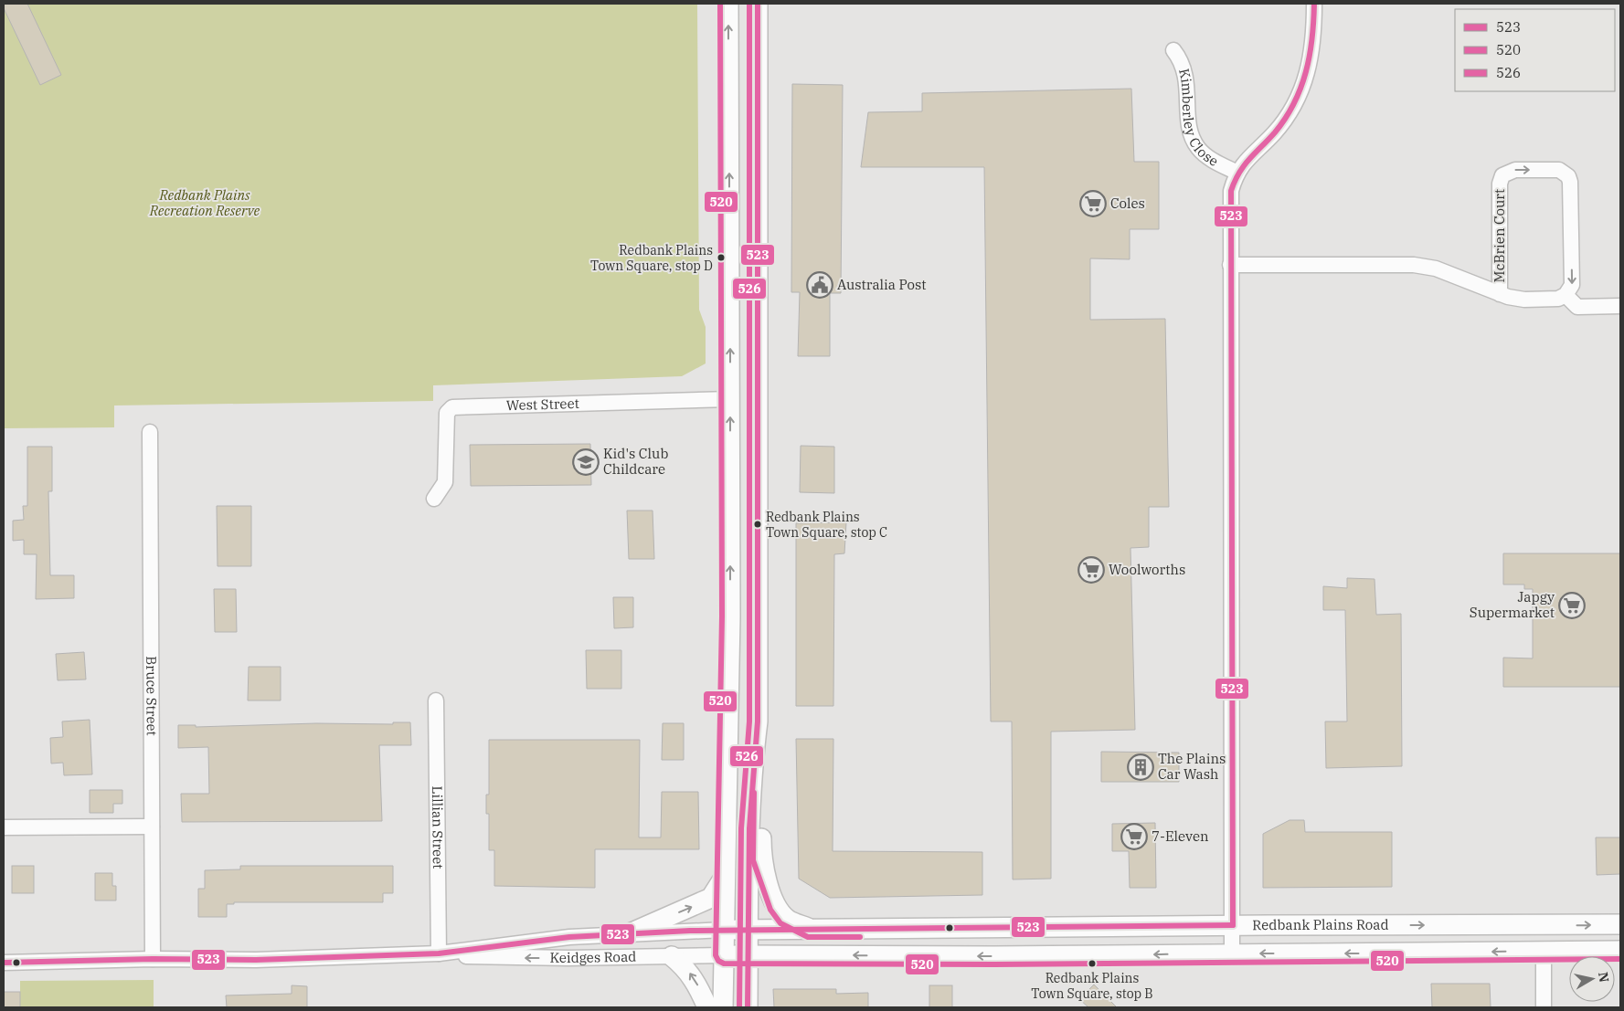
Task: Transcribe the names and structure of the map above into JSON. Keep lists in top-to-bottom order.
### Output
{
  "streets": {
    "main road": ["Redbank Plains Road", "Keidges Road"],
    "street": [
      "Kimberley Close",
      "McBrien Court",
      "West Street",
      "Bruce Street",
      "Lillian Street"
    ]
  },
  "crossings": [
    ["Bruce Street", "Keidges Road"],
    ["Lillian Street", "Keidges Road"],
    ["Redbank Plains Road", "Keidges Road"]
  ],
  "parks": ["Redbank Plains Recreation Reserve"],
  "places": {
    "supermarket": [
      "Coles",
      "Woolworths",
      "Japgy Supermarket",
      "7-Eleven"
    ],
    "other": ["Redbank Plains Town Square, stop D", "Redbank Plains Town Square, stop C", "Redbank Plains Town Square, stop B"],
    "public building": ["Australia Post"],
    "school or university": ["Kid's Club Childcare"],
    "building": ["The Plains Car Wash"]
  },
  "lines": ["transit line 523", "transit line 520", "transit line 526"],
  "legend": ["523", "520", "526"],
  "north": "right"
}
